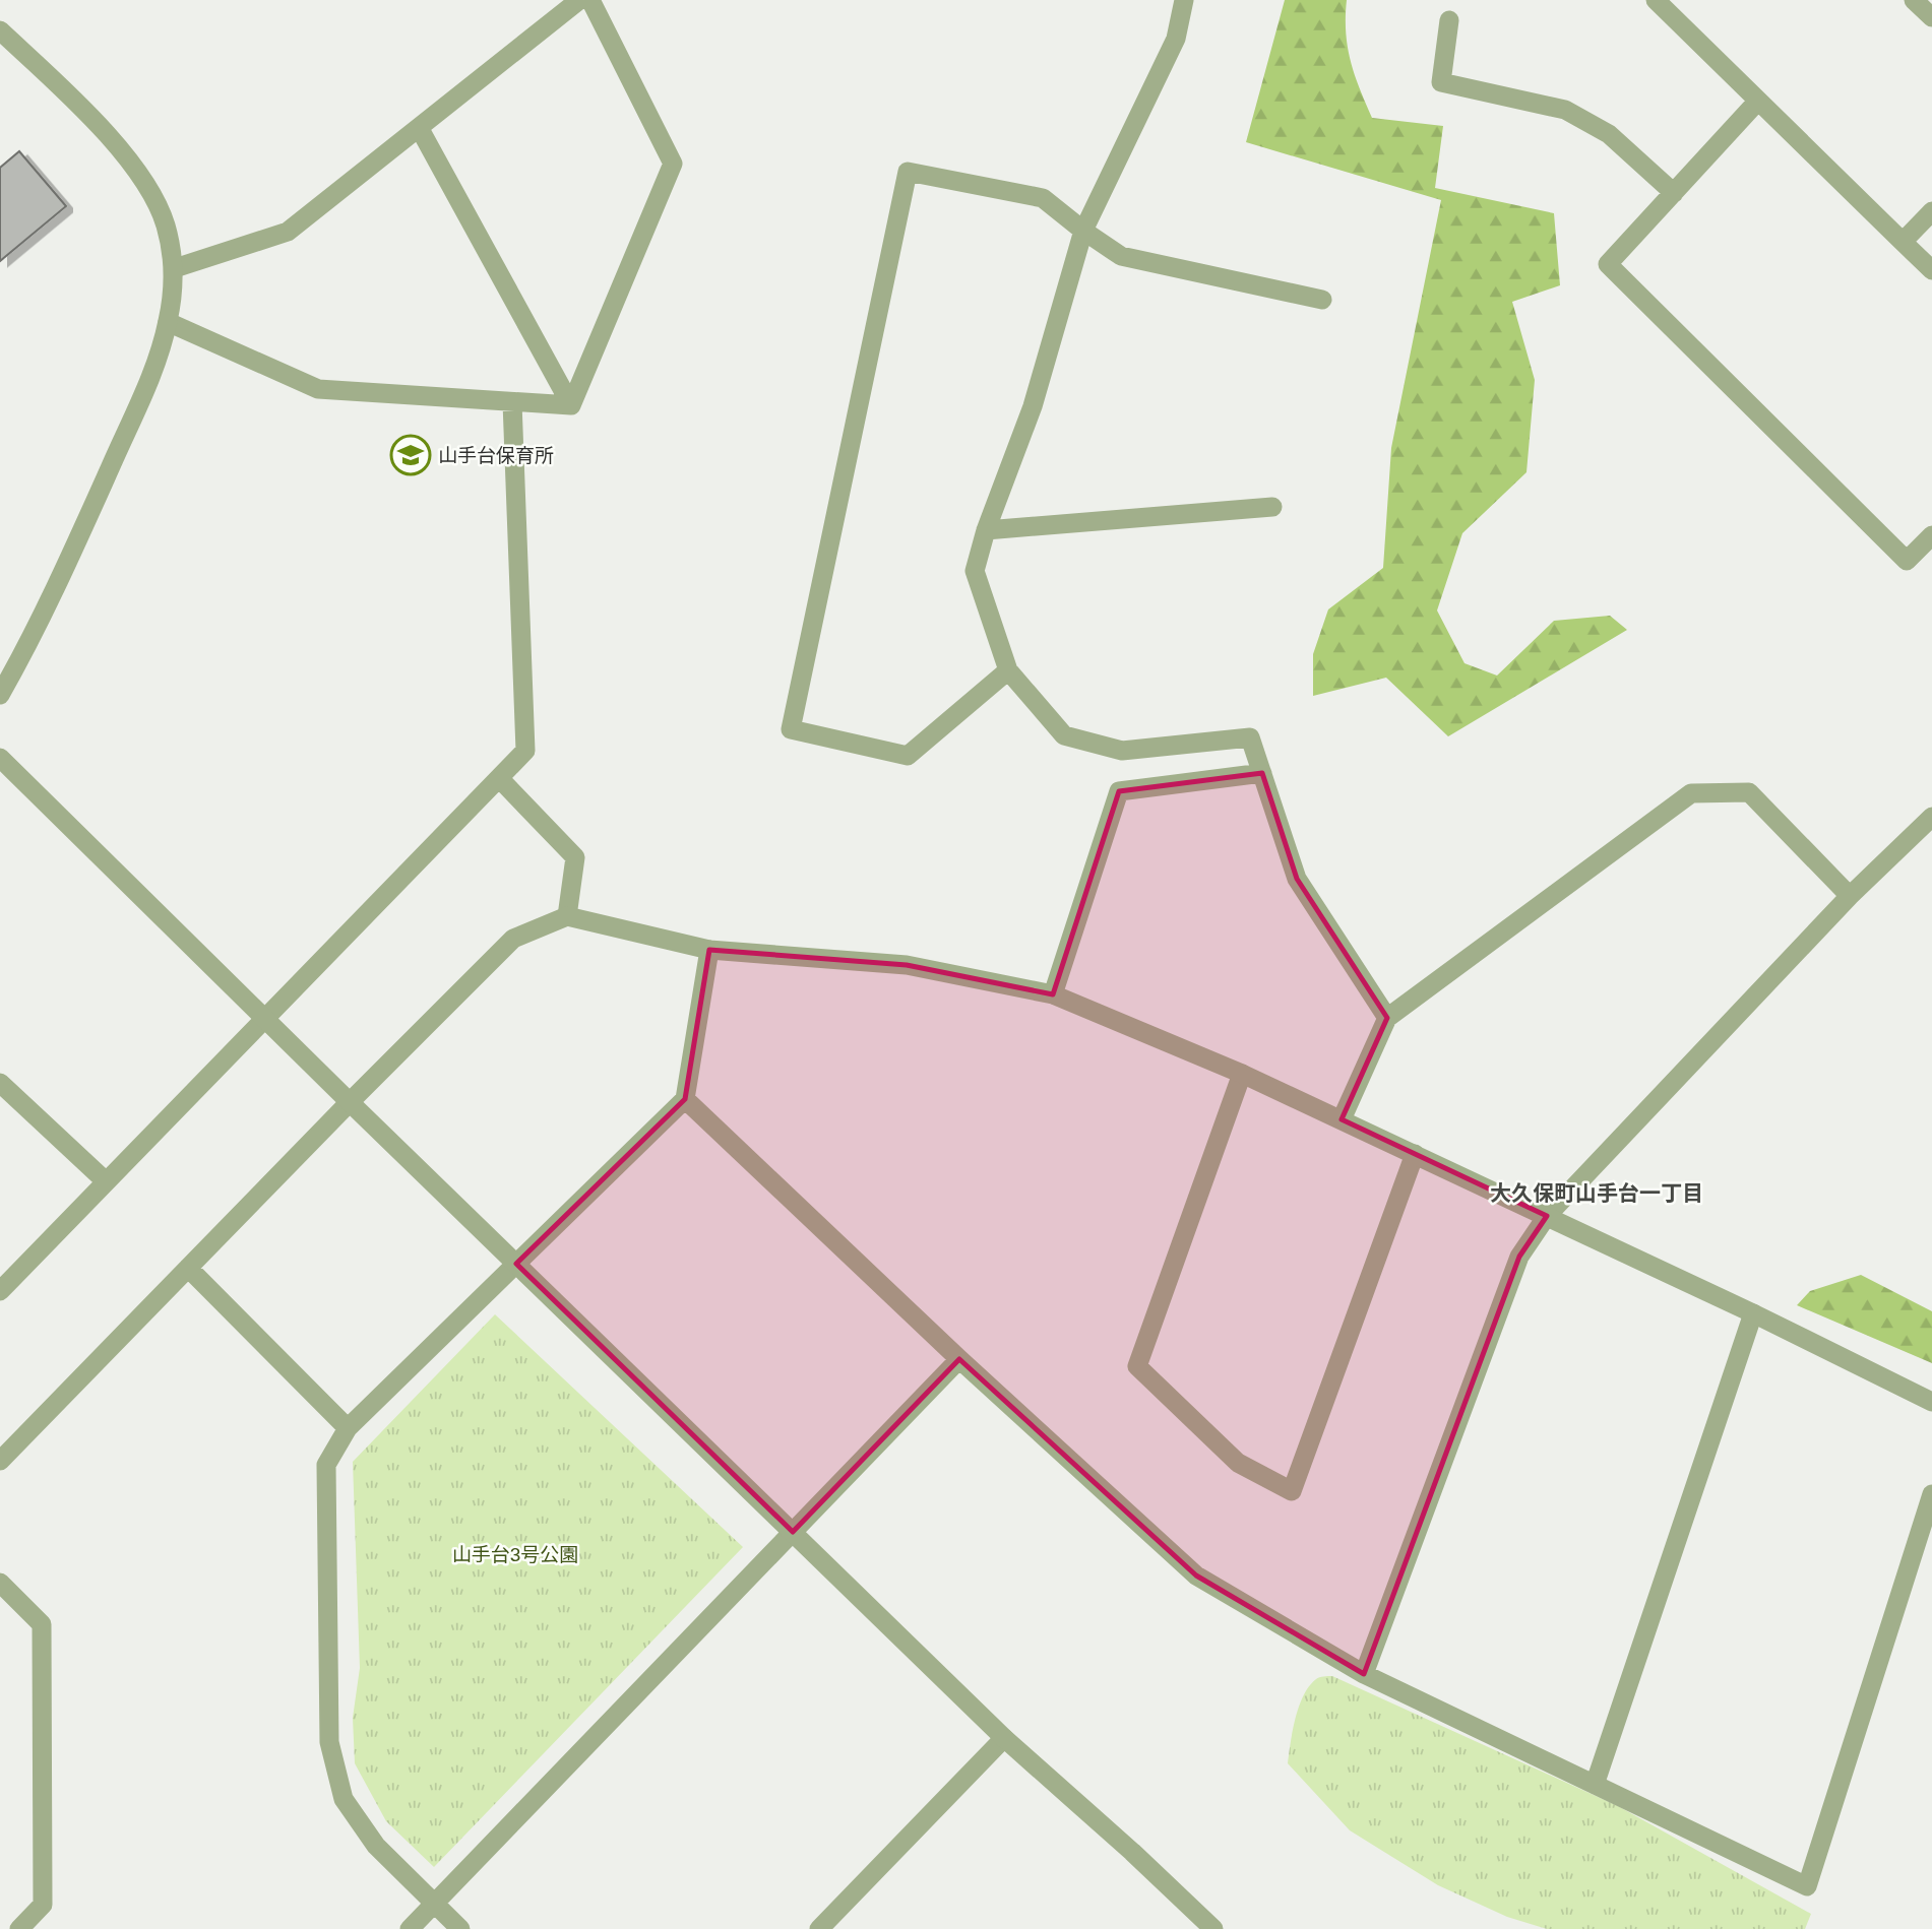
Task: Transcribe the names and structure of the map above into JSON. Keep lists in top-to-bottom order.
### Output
{
  "districts": ["大久保町山手台一丁目"],
  "parks": ["山手台3号公園"],
  "places": {
    "school or university": ["山手台保育所"]
  }
}
